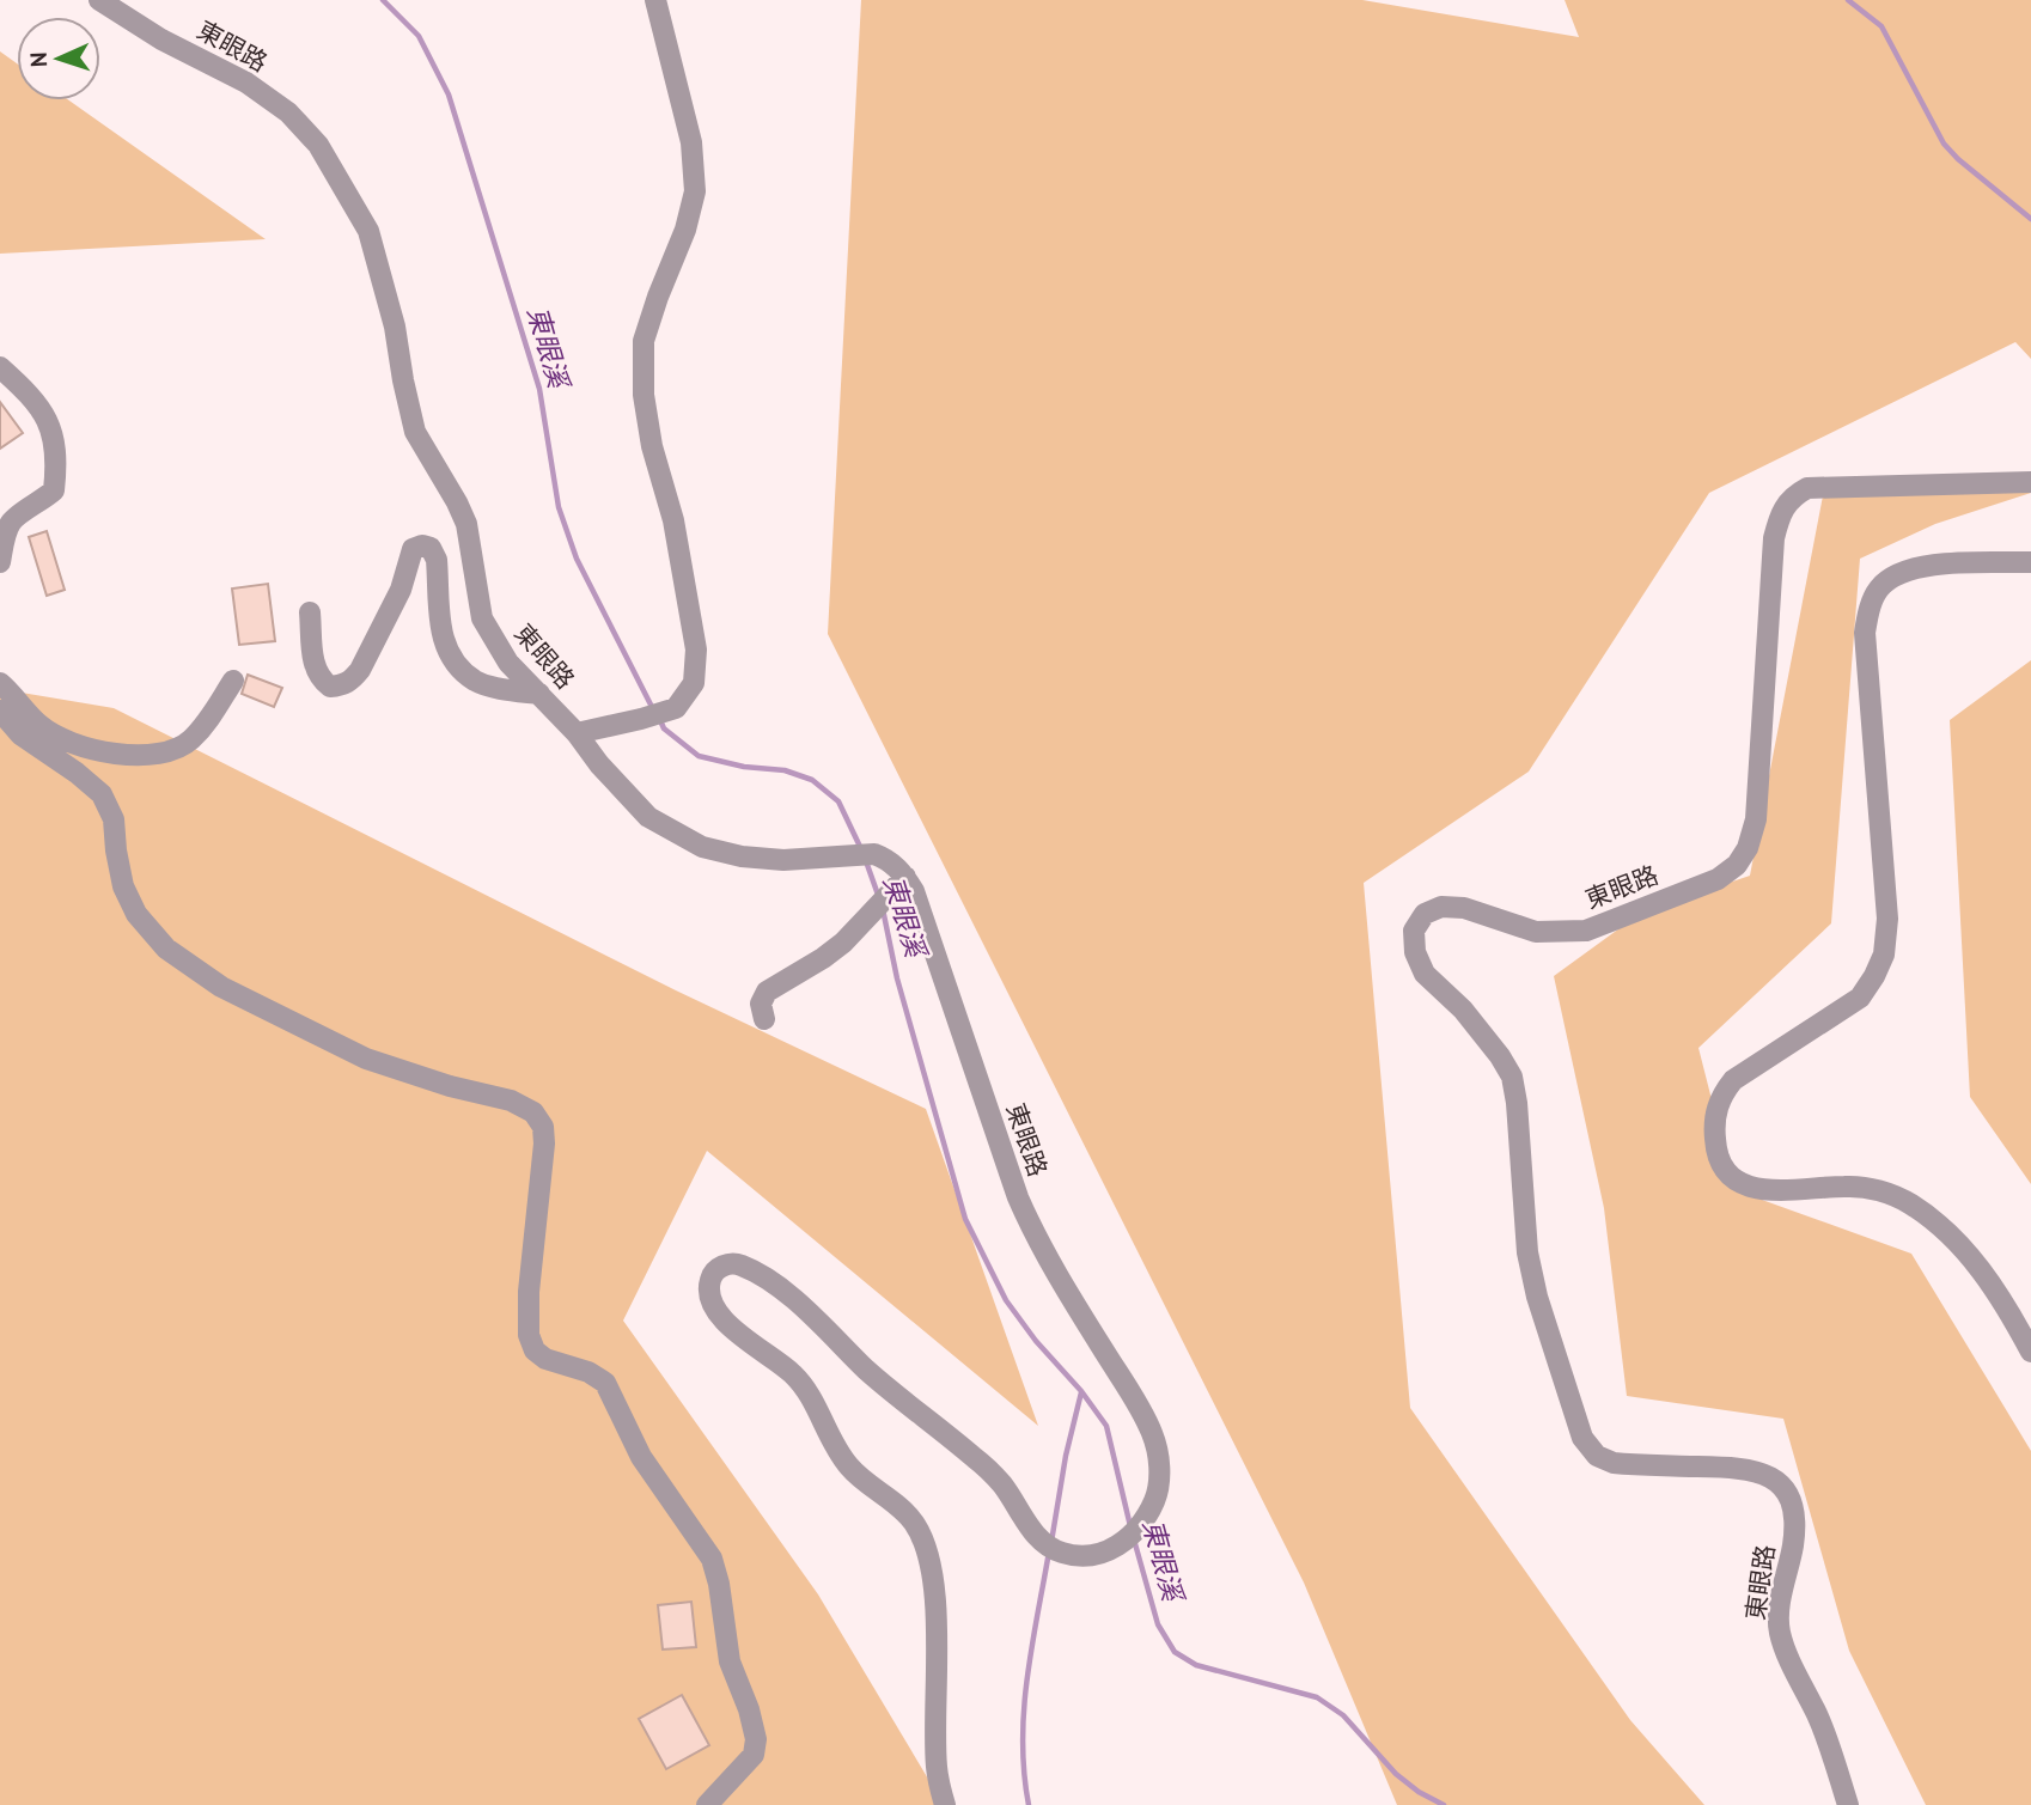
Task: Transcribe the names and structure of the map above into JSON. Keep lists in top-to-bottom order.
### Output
{
  "streets": {
    "street": ["東眼路"]
  },
  "water": ["東眼溪"],
  "north": "left"
}
